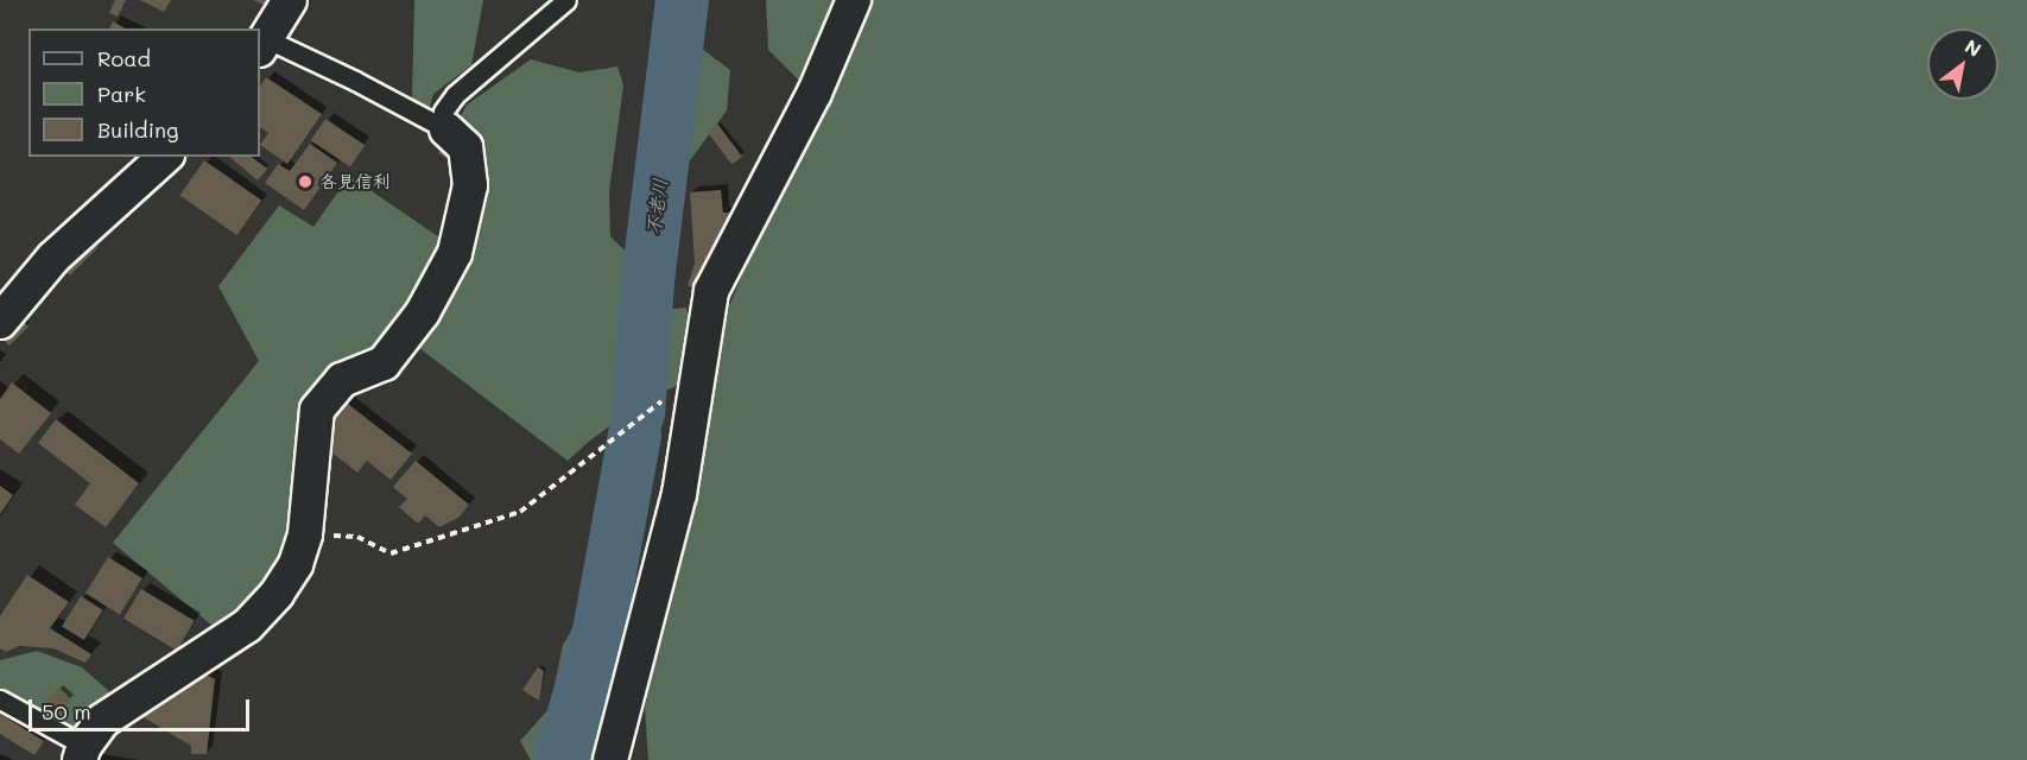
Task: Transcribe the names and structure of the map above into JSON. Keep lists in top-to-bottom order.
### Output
{
  "water": ["不老川"],
  "places": ["各見信利"],
  "legend": ["Road", "Park", "Building"],
  "scale_bar": "50 m",
  "north": "top right"
}
